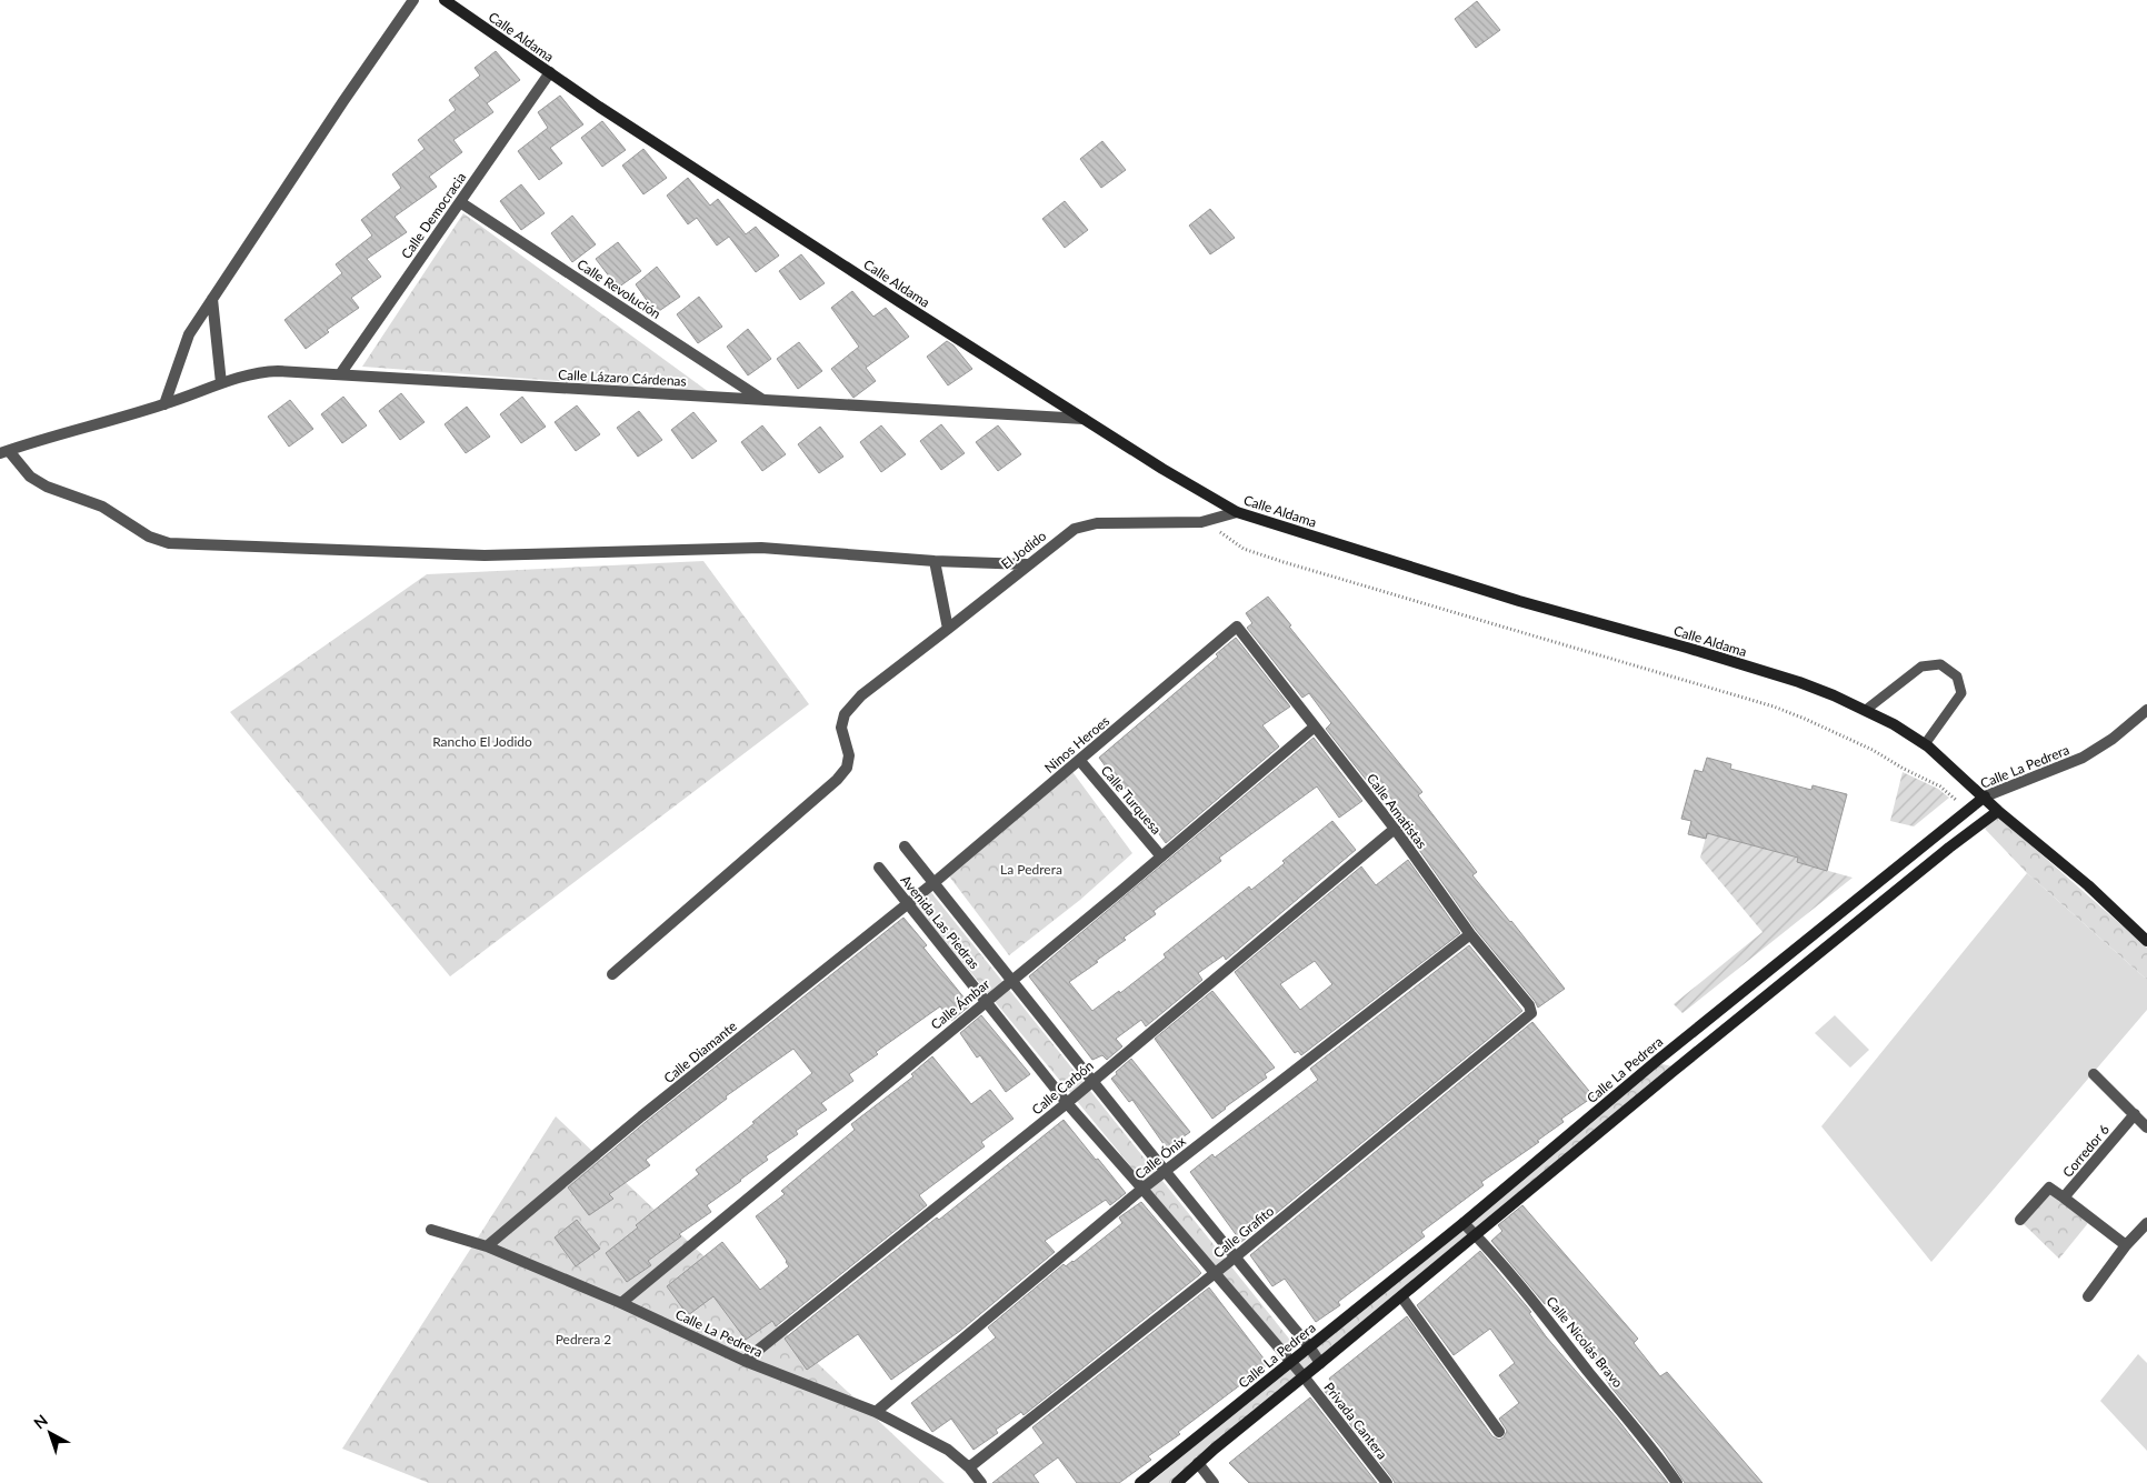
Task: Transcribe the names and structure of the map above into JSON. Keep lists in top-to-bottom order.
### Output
{
  "streets": {
    "main road": ["Calle Aldama", "Calle La Pedrera"],
    "street": [
      "Calle Democracia",
      "Calle Revolución",
      "Calle Lázaro Cárdenas",
      "El Jodido",
      "Ninos Heroes",
      "Calle Turquesa",
      "Calle Amatistas",
      "Avenida Las Piedras",
      "Calle Ámbar",
      "Calle Diamante",
      "Calle Carbón",
      "Corredor 6",
      "Calle Ónix",
      "Calle Grafito",
      "Calle Nicolás Bravo",
      "Privada Cantera"
    ]
  },
  "crossings": [
    ["Calle Aldama", "Calle Democracia"],
    ["Calle Aldama", "Calle Lázaro Cárdenas"],
    ["Calle Aldama", "El Jodido"],
    ["Calle Aldama", "Calle La Pedrera"],
    ["Calle Democracia", "Calle Revolución"],
    ["Calle Democracia", "Calle Lázaro Cárdenas"],
    ["Calle Revolución", "Calle Lázaro Cárdenas"],
    ["Ninos Heroes", "Calle Turquesa"],
    ["Ninos Heroes", "Calle Amatistas"],
    ["Ninos Heroes", "Avenida Las Piedras"],
    ["Ninos Heroes", "Calle Diamante"],
    ["Calle La Pedrera", "Avenida Las Piedras"],
    ["Calle La Pedrera", "Calle Ámbar"],
    ["Calle La Pedrera", "Calle Diamante"],
    ["Calle La Pedrera", "Calle Carbón"],
    ["Calle La Pedrera", "Calle Ónix"],
    ["Calle La Pedrera", "Calle Grafito"],
    ["Calle La Pedrera", "Calle Nicolás Bravo"],
    ["Calle Turquesa", "Calle Ámbar"],
    ["Calle Amatistas", "Calle Ámbar"],
    ["Calle Amatistas", "Calle Carbón"],
    ["Calle Amatistas", "Calle Ónix"],
    ["Calle Amatistas", "Calle Grafito"],
    ["Avenida Las Piedras", "Calle Ámbar"],
    ["Avenida Las Piedras", "Calle Diamante"],
    ["Avenida Las Piedras", "Calle Carbón"],
    ["Avenida Las Piedras", "Calle Ónix"],
    ["Avenida Las Piedras", "Calle Grafito"],
    ["Avenida Las Piedras", "Privada Cantera"]
  ],
  "parks": ["Rancho El Jodido", "La Pedrera", "Pedrera 2"],
  "north": "top left"
}
